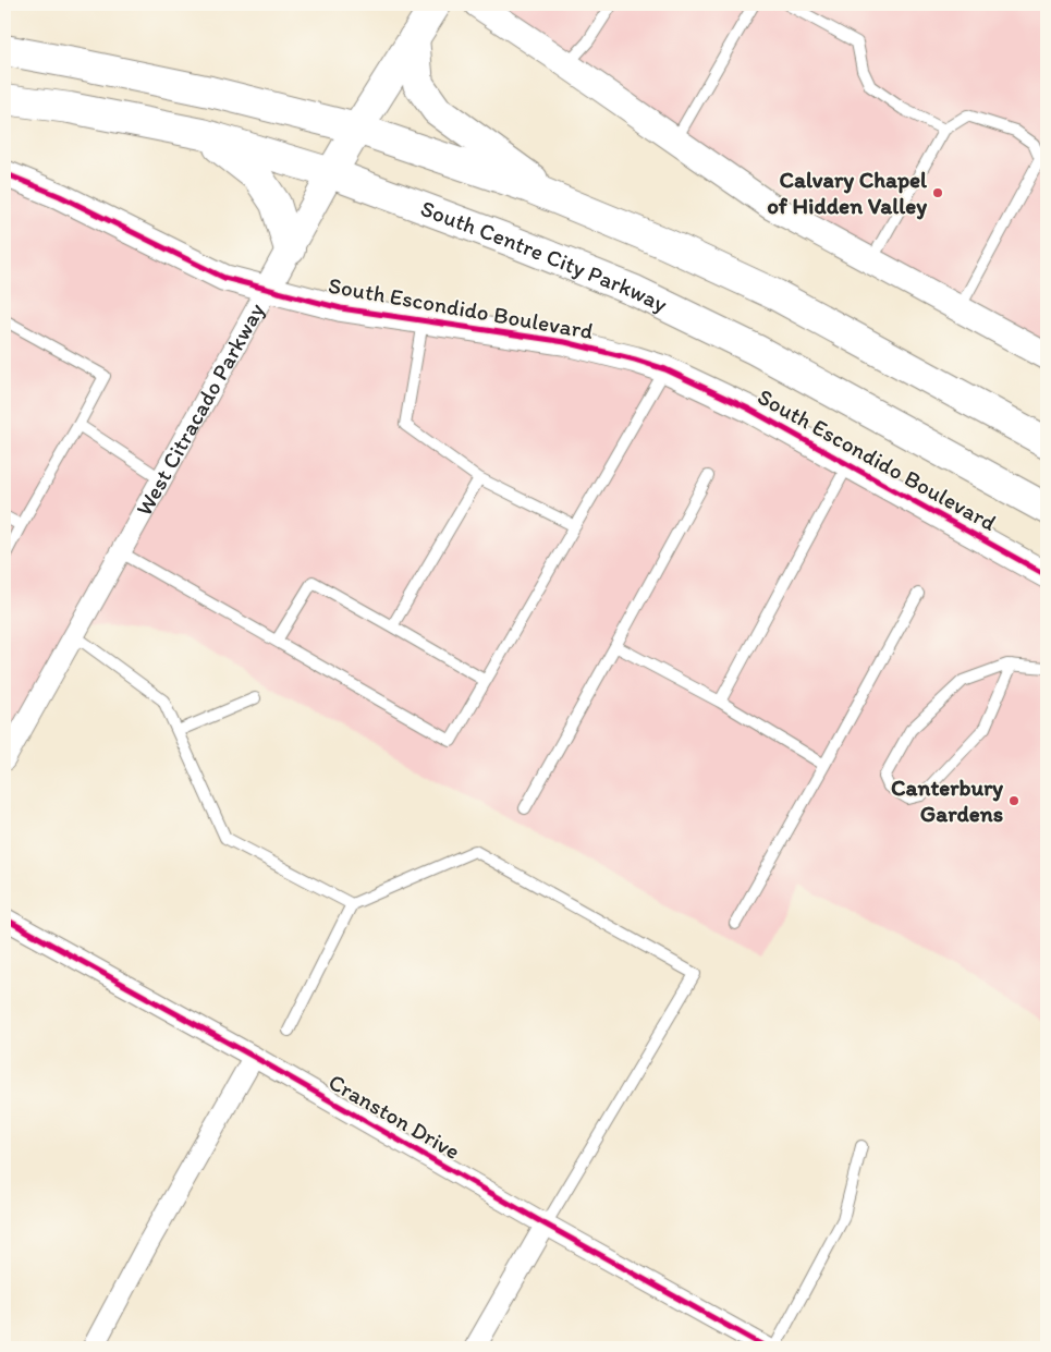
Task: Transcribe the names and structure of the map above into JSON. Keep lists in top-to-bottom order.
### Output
{
  "streets": {
    "main road": ["South Centre City Parkway", "West Citracado Parkway"],
    "street": ["South Escondido Boulevard", "Cranston Drive"]
  },
  "crossings": [
    ["South Centre City Parkway", "West Citracado Parkway"],
    ["South Escondido Boulevard", "West Citracado Parkway"]
  ],
  "places": ["Calvary Chapel of Hidden Valley", "Canterbury Gardens"]
}
